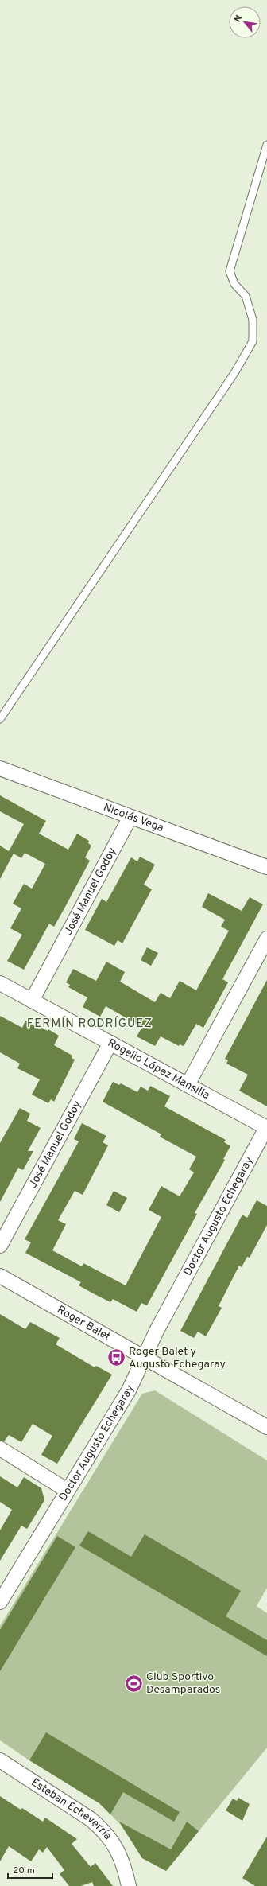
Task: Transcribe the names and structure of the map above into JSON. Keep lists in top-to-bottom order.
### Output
{
  "streets": {
    "street": [
      "Nicolás Vega",
      "José Manuel Godoy",
      "Rogelio López Mansilla",
      "Doctor Augusto Echegaray",
      "Roger Balet",
      "Esteban Echeverría"
    ]
  },
  "crossings": [
    ["Nicolás Vega", "José Manuel Godoy"],
    ["José Manuel Godoy", "Rogelio López Mansilla"],
    ["Rogelio López Mansilla", "Doctor Augusto Echegaray"],
    ["Doctor Augusto Echegaray", "Roger Balet"]
  ],
  "districts": ["FERMÍN RODRÍGUEZ"],
  "places": {
    "bus stop": ["Roger Balet y Augusto Echegaray"],
    "sports": ["Club Sportivo Desamparados"]
  },
  "scale_bar": "20 m",
  "north": "top left"
}
